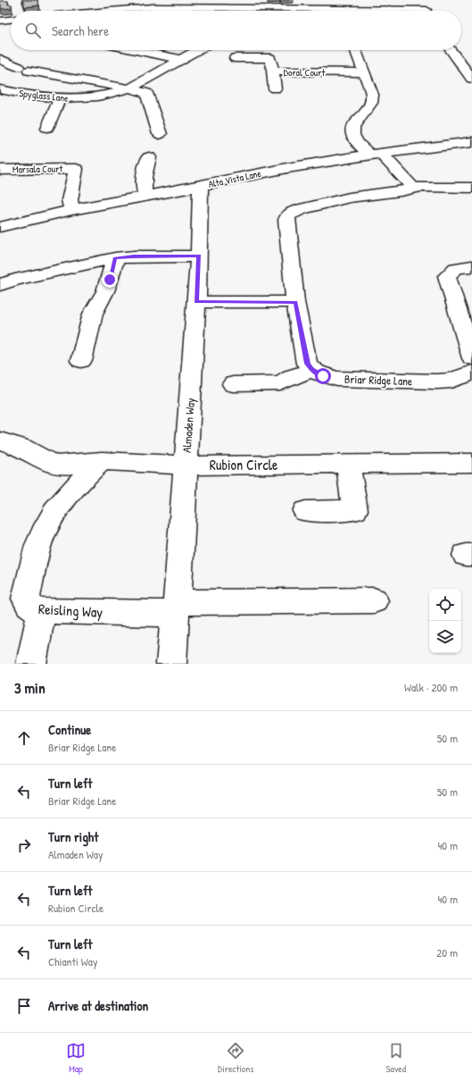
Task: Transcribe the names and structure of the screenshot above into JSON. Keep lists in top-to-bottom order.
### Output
{
  "streets": {
    "street": [
      "Doral Court",
      "Spyglass Lane",
      "Marsala Court",
      "Alta Vista Lane",
      "Briar Ridge Lane",
      "Almaden Way",
      "Rubion Circle",
      "Reisling Way"
    ]
  },
  "crossings": [
    ["Marsala Court", "Alta Vista Lane"],
    ["Alta Vista Lane", "Almaden Way"],
    ["Almaden Way", "Rubion Circle"],
    ["Almaden Way", "Reisling Way"],
    ["Rubion Circle", "Reisling Way"]
  ],
  "page": {
    "search": "Search here",
    "heading": ["3 min", "Walk · 200 m"],
    "list": [
      ["Continue", "Briar Ridge Lane", "50 m"],
      ["Turn left", "Briar Ridge Lane", "50 m"],
      ["Turn right", "Almaden Way", "40 m"],
      ["Turn left", "Rubion Circle", "40 m"],
      ["Turn left", "Chianti Way", "20 m"],
      "Arrive at destination"
    ],
    "nav": ["Map", "Directions", "Saved"]
  }
}
